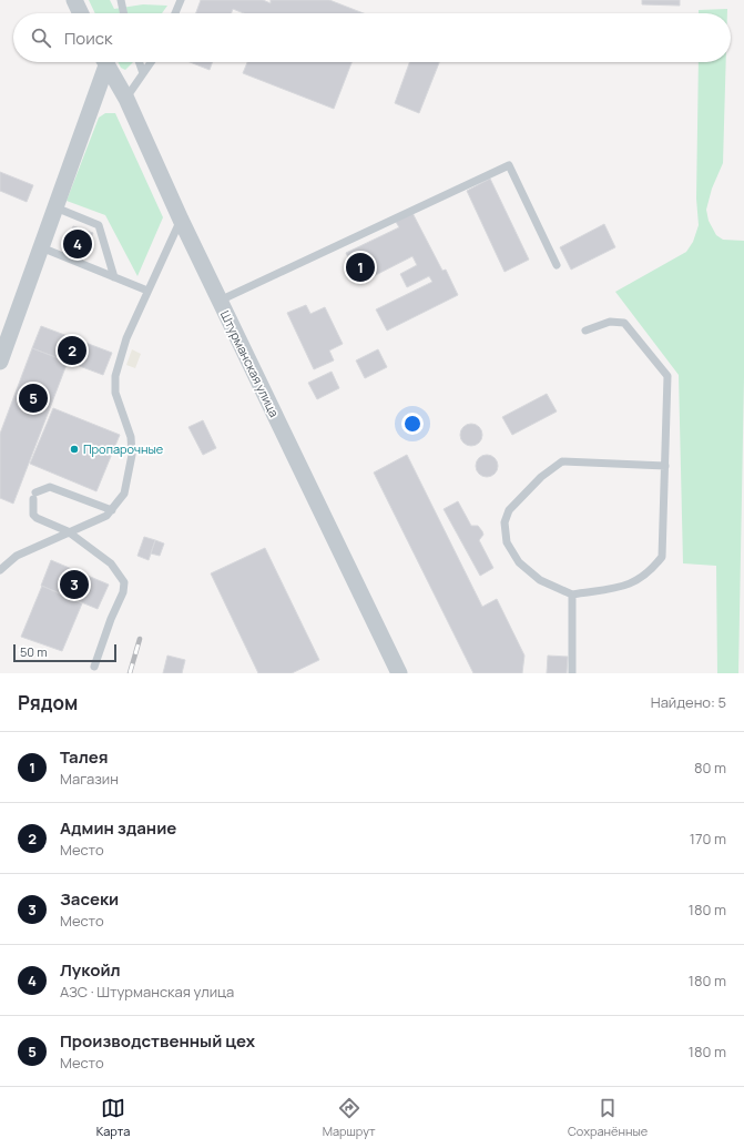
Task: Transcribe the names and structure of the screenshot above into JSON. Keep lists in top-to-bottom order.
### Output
{
  "streets": {
    "street": ["Штурманская улица"]
  },
  "places": ["Пропарочные"],
  "scale_bar": "50 m",
  "page": {
    "search": "Поиск",
    "pins": [
      "4",
      "1",
      "2",
      "5",
      "3"
    ],
    "scale": "50 m",
    "heading": ["Рядом", "Найдено: 5"],
    "list": [
      {
        "mark": "1",
        "name": "Талея",
        "note": "Магазин",
        "value": "80 m"
      },
      {
        "mark": "2",
        "name": "Админ здание",
        "note": "Место",
        "value": "170 m"
      },
      {
        "mark": "3",
        "name": "Засеки",
        "note": "Место",
        "value": "180 m"
      },
      {
        "mark": "4",
        "name": "Лукойл",
        "note": "АЗС · Штурманская улица",
        "value": "180 m"
      },
      {
        "mark": "5",
        "name": "Производственный цех",
        "note": "Место",
        "value": "180 m"
      }
    ],
    "nav": ["Карта", "Маршрут", "Сохранённые"]
  }
}
